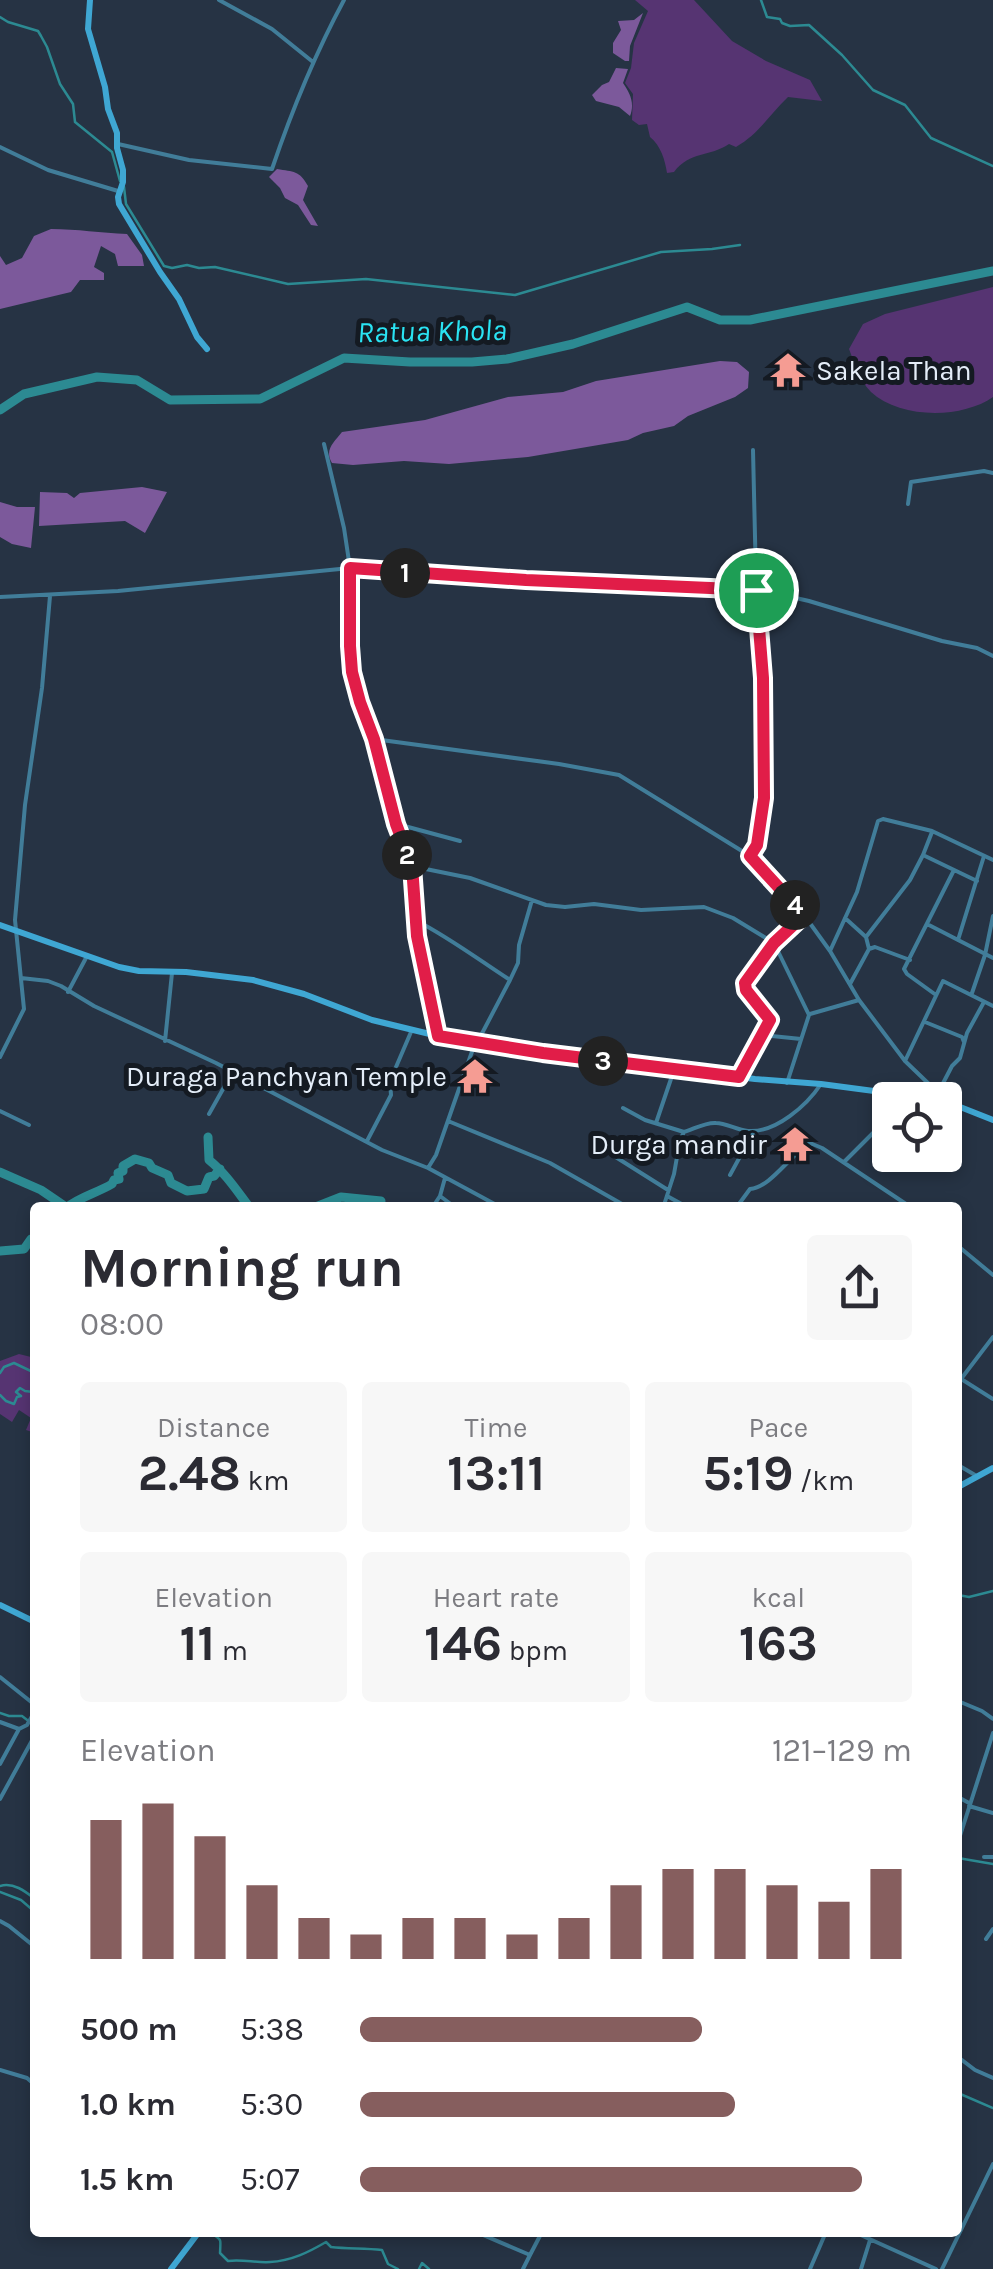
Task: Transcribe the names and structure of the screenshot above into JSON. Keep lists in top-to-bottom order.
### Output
{
  "water": ["Ratua Khola"],
  "places": {
    "temple": ["Sakela Than", "Duraga Panchyan Temple", "Durga mandir"]
  },
  "page": {
    "pins": [
      "1",
      "2",
      "4",
      "3"
    ],
    "heading": ["Morning run", "08:00"],
    "stats": [
      ["Distance", "2.48 km"],
      ["Time", "13:11"],
      ["Pace", "5:19 /km"],
      ["Elevation", "11 m"],
      ["Heart rate", "146 bpm"],
      ["kcal", "163"]
    ],
    "chart": ["Elevation", "121–129 m"],
    "list": [
      {
        "name": "500 m",
        "note": "5:38"
      },
      {
        "name": "1.0 km",
        "note": "5:30"
      },
      {
        "name": "1.5 km",
        "note": "5:07"
      }
    ]
  }
}
